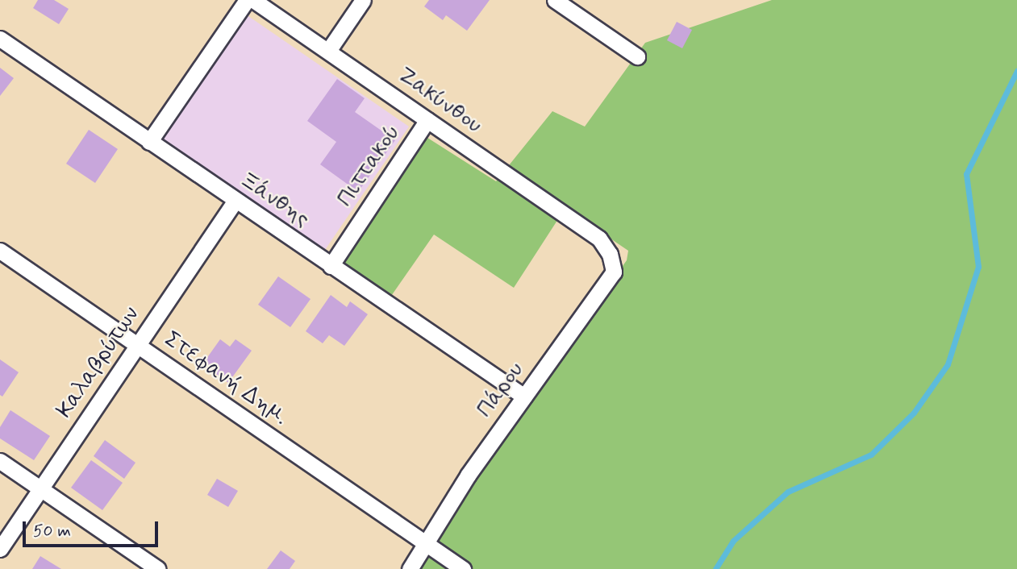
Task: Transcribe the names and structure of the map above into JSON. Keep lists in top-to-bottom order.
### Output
{
  "streets": {
    "street": [
      "Ζακύνθου",
      "Πιττακού",
      "Ξάνθης",
      "Καλαβρύτων",
      "Στεφανή Δημ.",
      "Πάρου"
    ]
  },
  "crossings": [
    ["Ζακύνθου", "Πιττακού"],
    ["Ζακύνθου", "Πάρου"],
    ["Πιττακού", "Ξάνθης"],
    ["Ξάνθης", "Καλαβρύτων"],
    ["Ξάνθης", "Πάρου"],
    ["Καλαβρύτων", "Στεφανή Δημ."],
    ["Στεφανή Δημ.", "Πάρου"]
  ],
  "scale_bar": "50 m"
}
